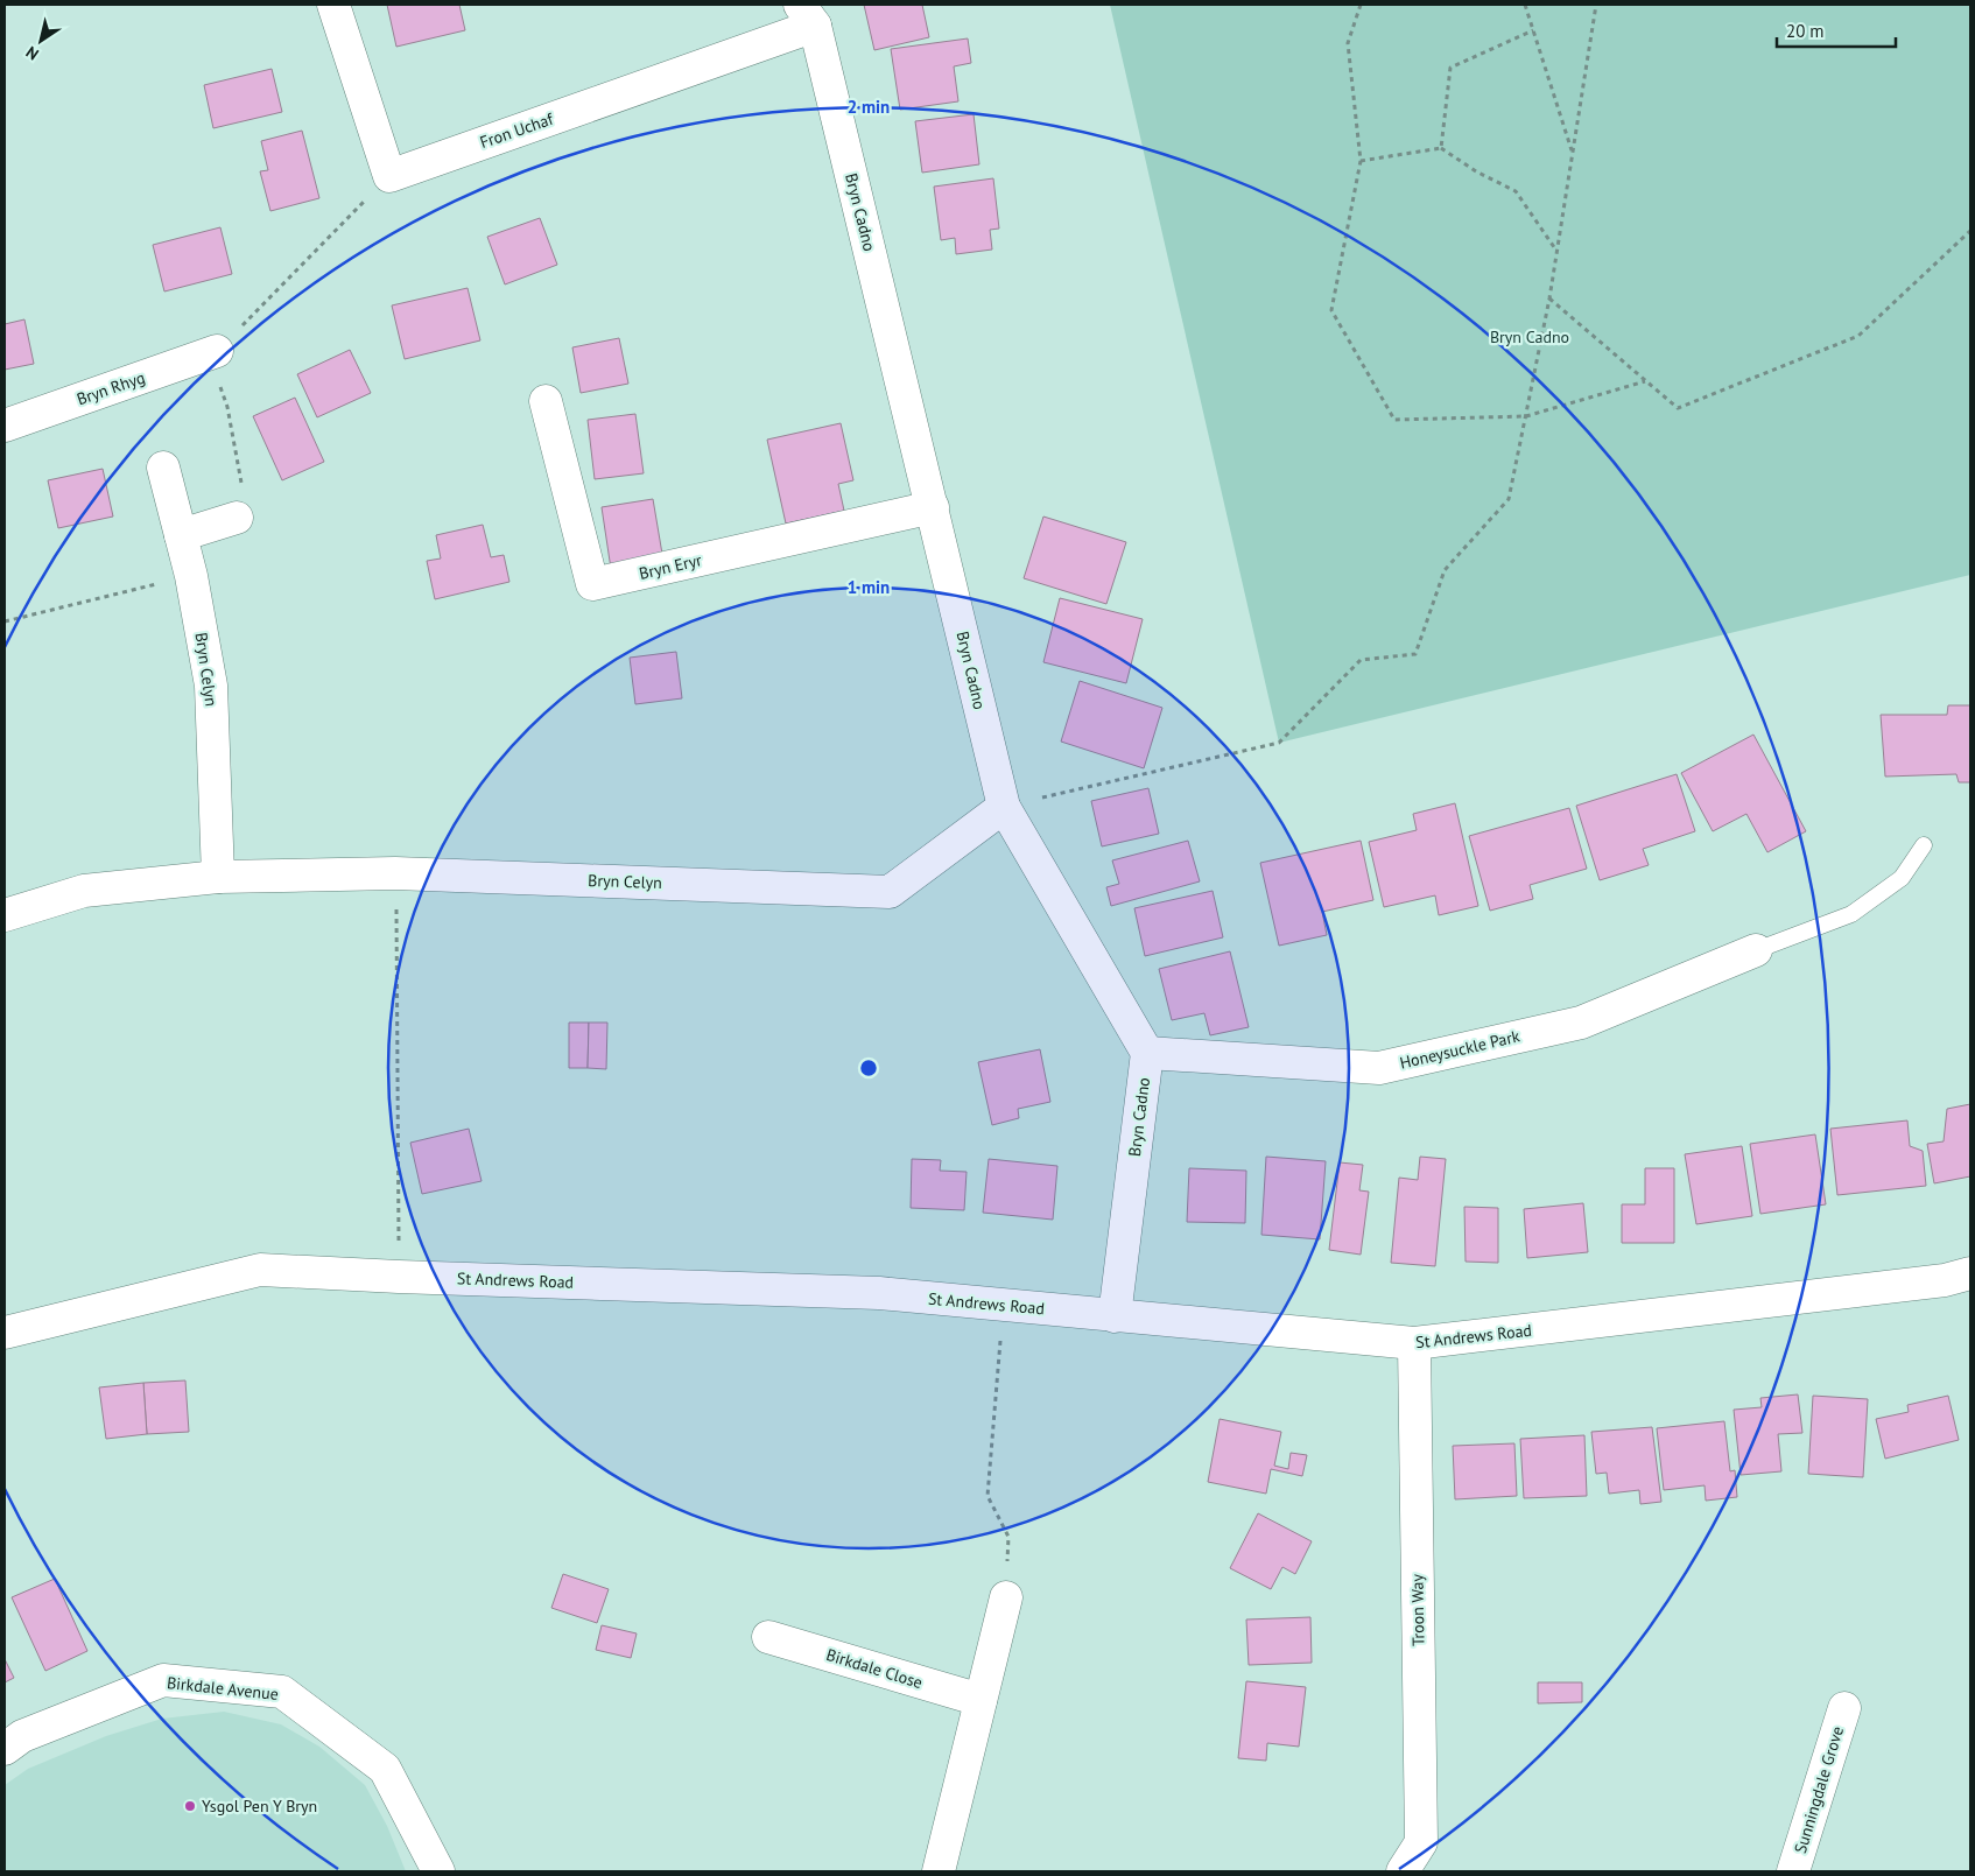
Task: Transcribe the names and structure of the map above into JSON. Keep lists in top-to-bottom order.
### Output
{
  "streets": {
    "street": [
      "Fron Uchaf",
      "Bryn Cadno",
      "Bryn Rhyg",
      "Bryn Eryr",
      "Bryn Celyn",
      "Honeysuckle Park",
      "St Andrews Road",
      "Troon Way",
      "Birkdale Close",
      "Birkdale Avenue",
      "Sunningdale Grove"
    ]
  },
  "crossings": [
    ["Fron Uchaf", "Bryn Cadno"],
    ["Bryn Cadno", "Bryn Eryr"],
    ["Bryn Cadno", "Bryn Celyn"],
    ["Bryn Cadno", "Honeysuckle Park"],
    ["Bryn Cadno", "St Andrews Road"],
    ["St Andrews Road", "Troon Way"]
  ],
  "parks": ["Bryn Cadno"],
  "places": ["Ysgol Pen Y Bryn"],
  "scale_bar": "20 m",
  "north": "bottom left",
  "rings": ["2 min", "1 min"]
}
